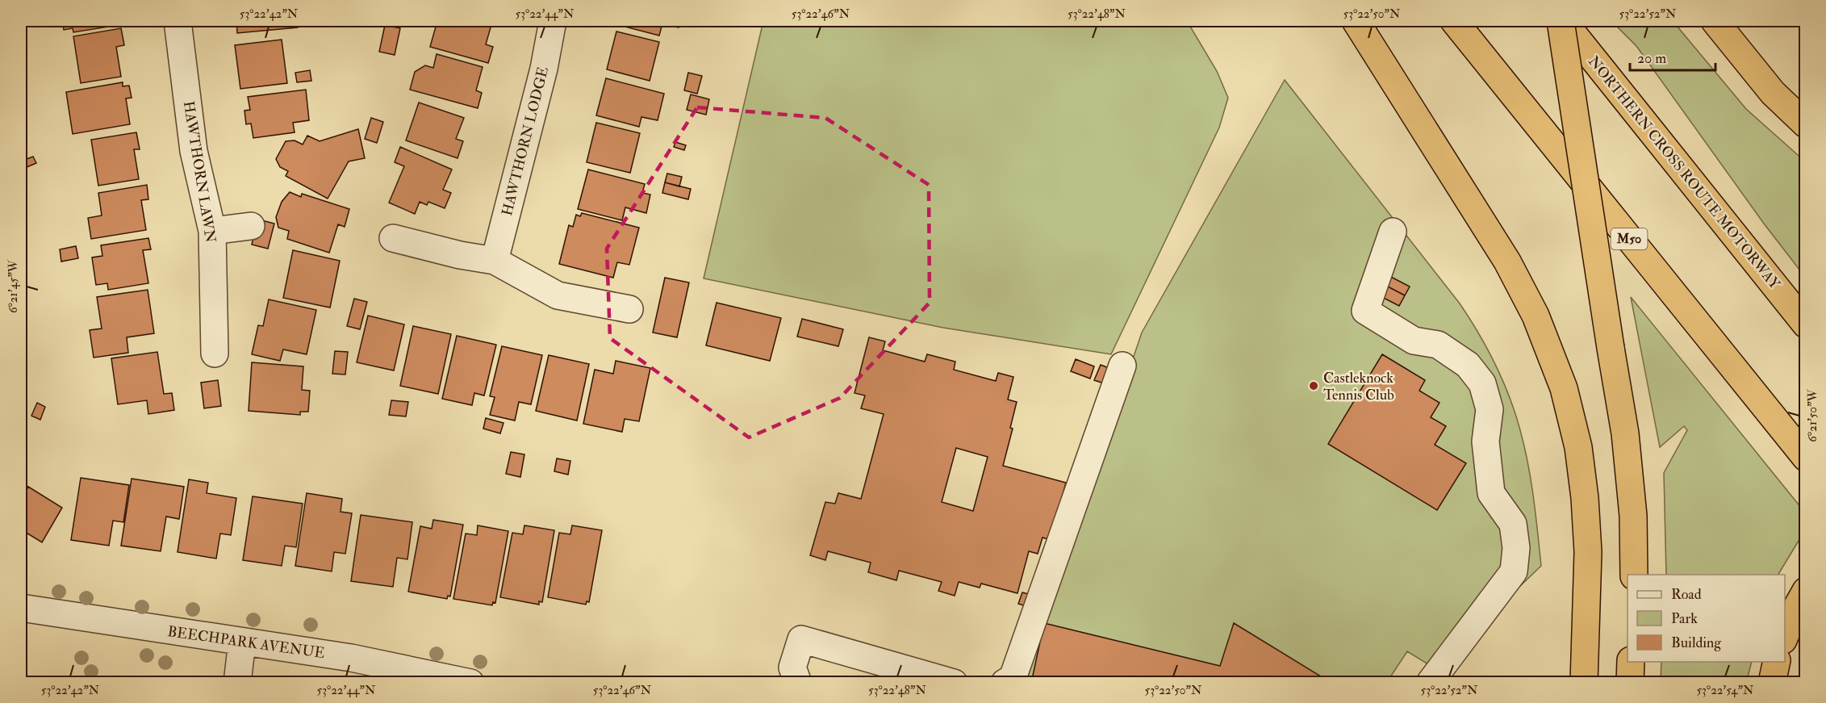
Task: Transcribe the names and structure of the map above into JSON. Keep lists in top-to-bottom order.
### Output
{
  "streets": {
    "highway": ["NORTHERN CROSS ROUTE MOTORWAY", "M50"],
    "street": ["HAWTHORN LODGE", "HAWTHORN LAWN", "BEECHPARK AVENUE"]
  },
  "places": ["Castleknock Tennis Club"],
  "legend": ["Road", "Park", "Building"],
  "scale_bar": "20 m",
  "coordinates": [
    "53°22'42\"N",
    "53°22'44\"N",
    "53°22'46\"N",
    "53°22'48\"N",
    "53°22'50\"N",
    "53°22'52\"N",
    "6°21'45\"W",
    "6°21'50\"W",
    "53°22'54\"N"
  ]
}
